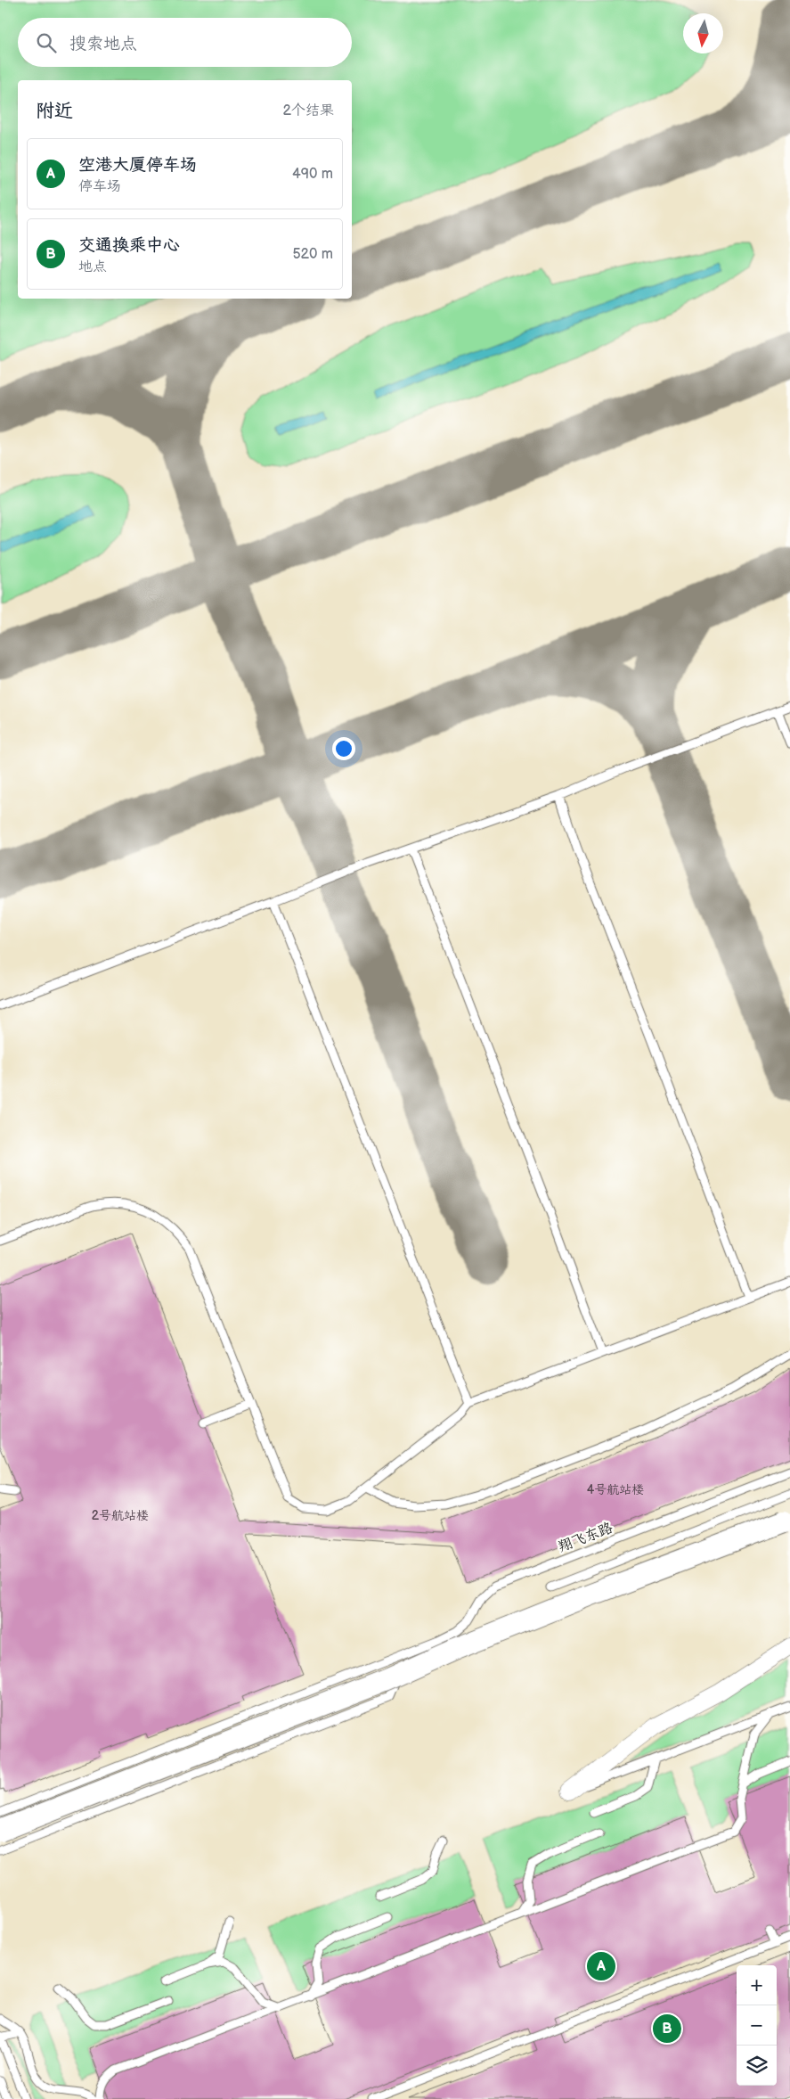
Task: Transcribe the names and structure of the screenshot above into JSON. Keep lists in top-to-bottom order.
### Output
{
  "streets": {
    "lane": ["翔飞东路"]
  },
  "house_numbers": ["4号航站楼", "2号航站楼"],
  "north": "bottom",
  "page": {
    "search": "搜索地点",
    "heading": ["附近", "2个结果"],
    "list": [
      {
        "mark": "A",
        "name": "空港大厦停车场",
        "note": "停车场",
        "value": "490 m"
      },
      {
        "mark": "B",
        "name": "交通换乘中心",
        "note": "地点",
        "value": "520 m"
      }
    ],
    "pins": ["A", "B"],
    "map_buttons": ["+", "−"]
  }
}
